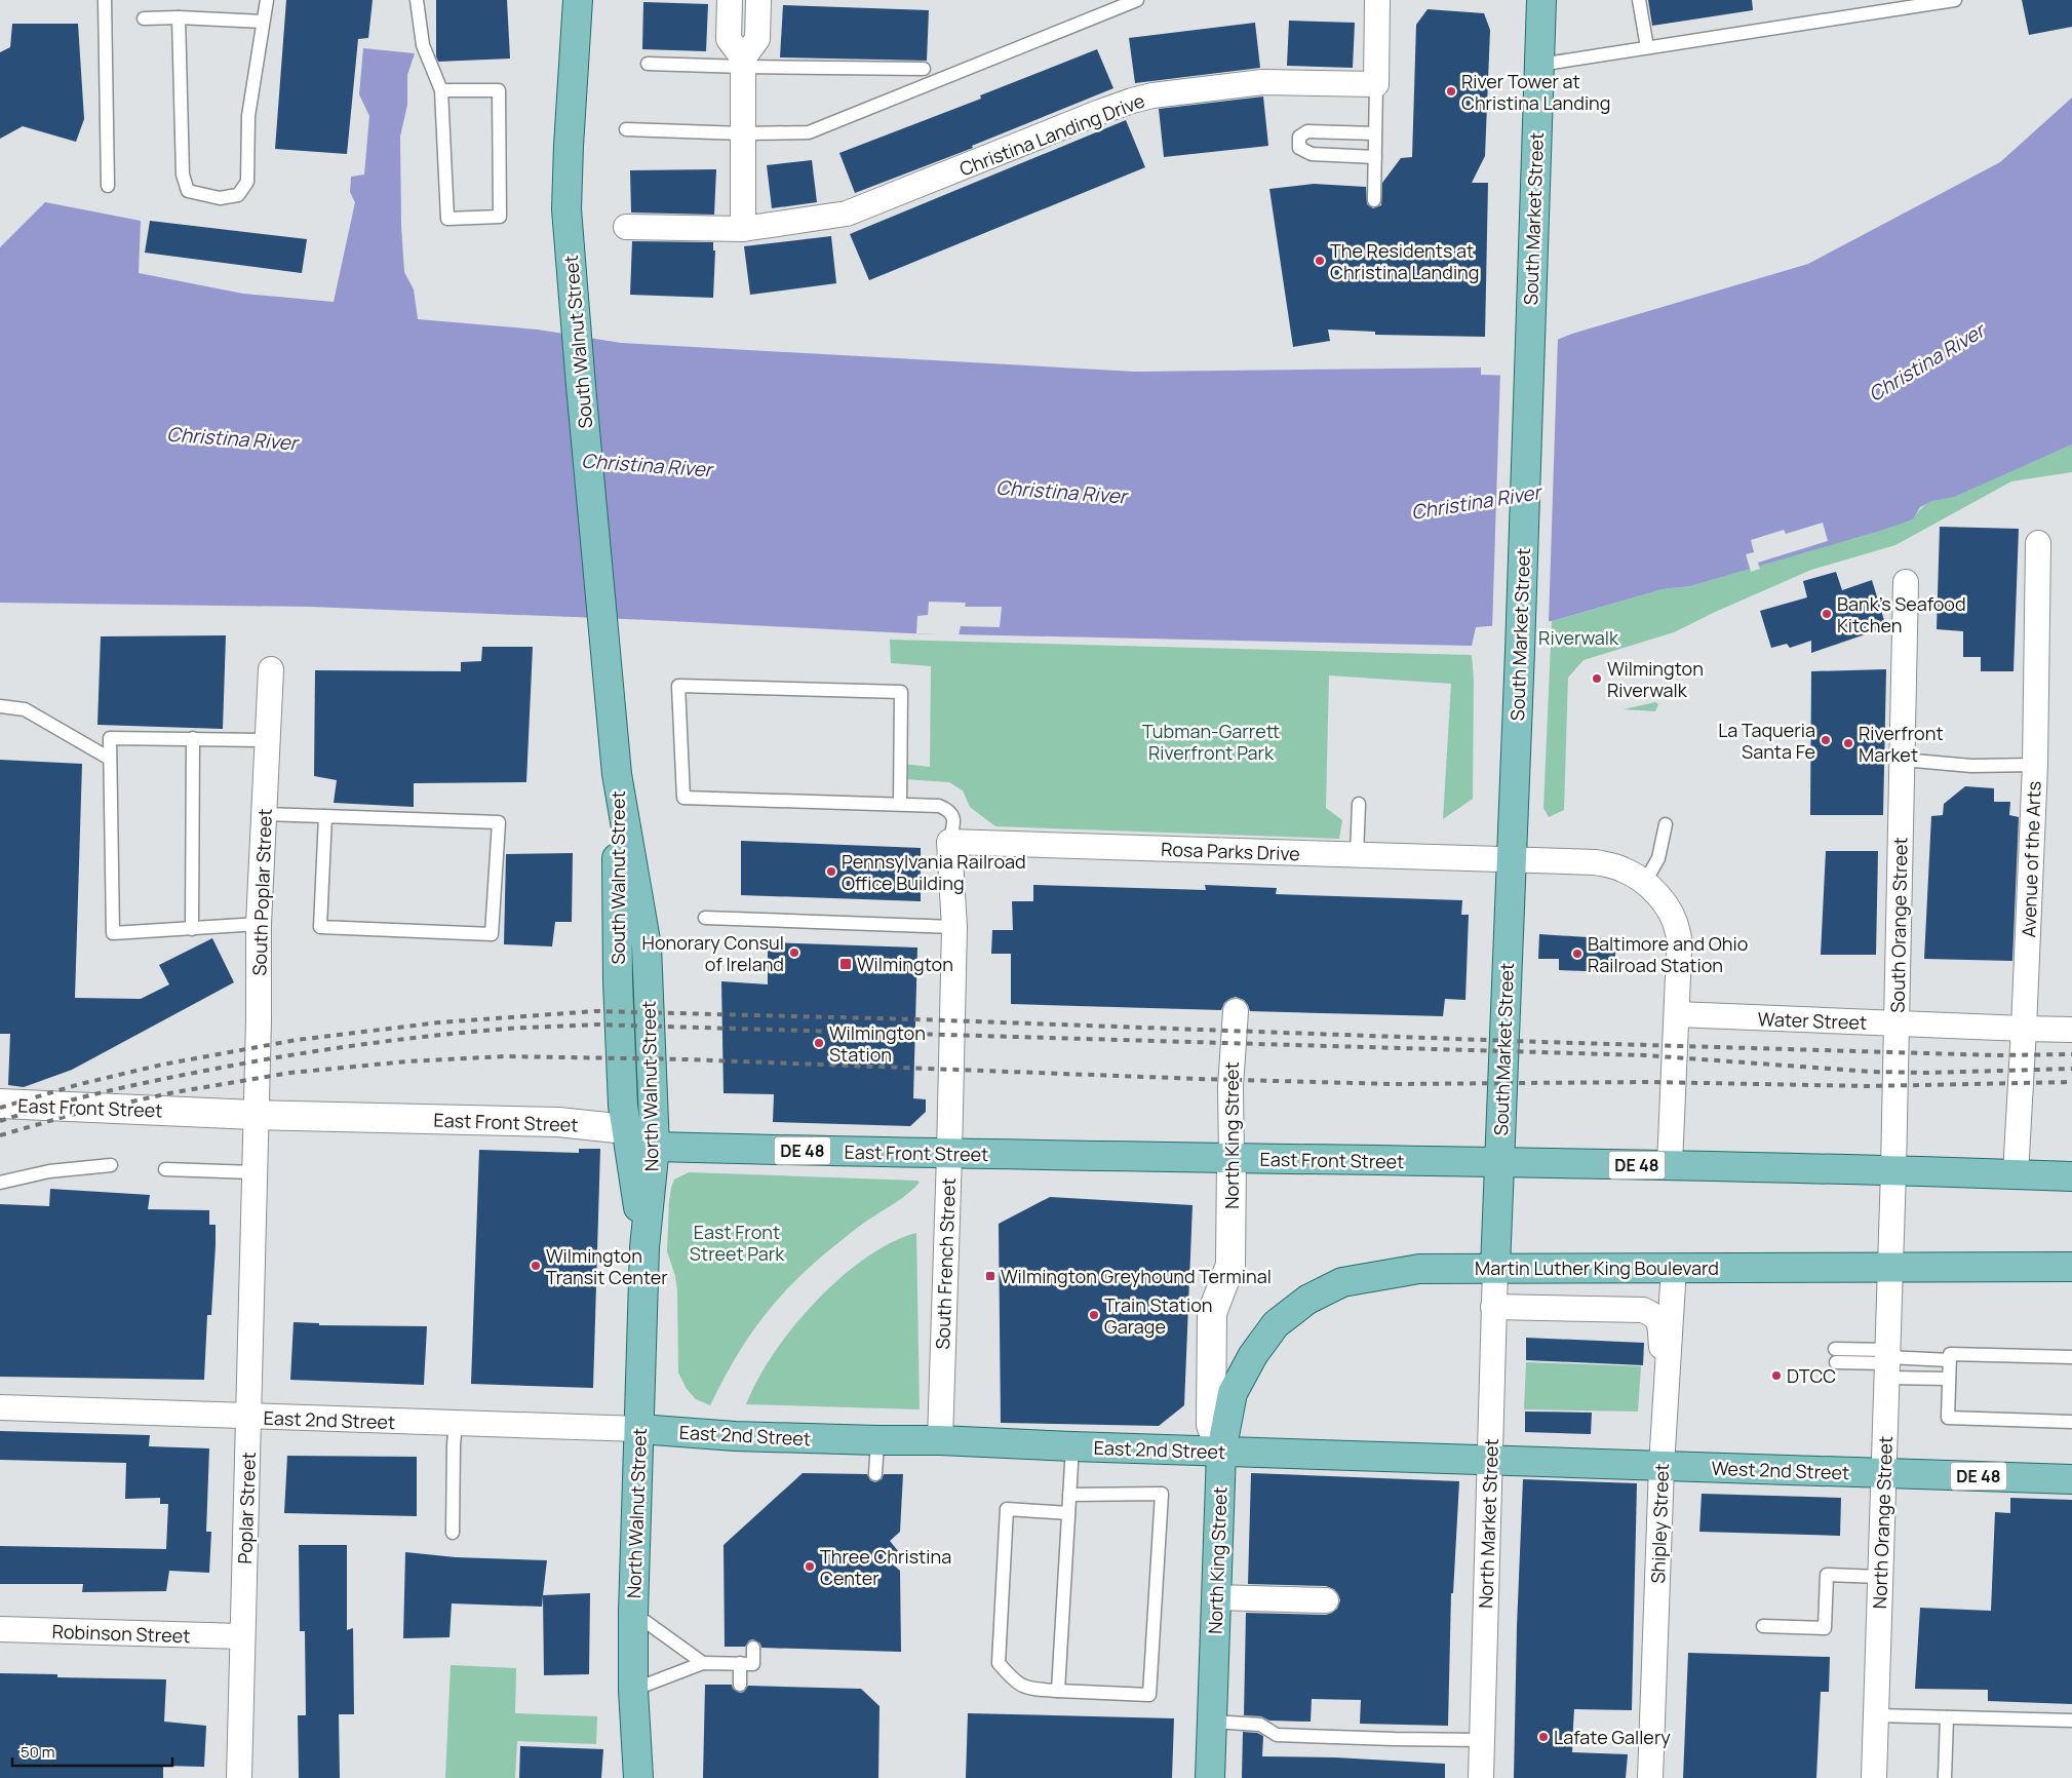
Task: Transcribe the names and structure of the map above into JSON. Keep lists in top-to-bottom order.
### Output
{
  "streets": {
    "main road": [
      "South Market Street",
      "South Walnut Street",
      "North Walnut Street",
      "East Front Street",
      "North King Street",
      "DE 48",
      "Martin Luther King Boulevard",
      "East 2nd Street",
      "West 2nd Street"
    ],
    "street": [
      "Christina Landing Drive",
      "Rosa Parks Drive",
      "Avenue of the Arts",
      "South Poplar Street",
      "South Orange Street",
      "Water Street",
      "South French Street",
      "Poplar Street",
      "North Orange Street",
      "North Market Street",
      "Shipley Street",
      "Robinson Street"
    ]
  },
  "crossings": [
    ["South Market Street", "Rosa Parks Drive"],
    ["South Market Street", "East Front Street"],
    ["South Market Street", "DE 48"],
    ["South Market Street", "Martin Luther King Boulevard"],
    ["South Market Street", "North Market Street"],
    ["South Walnut Street", "North Walnut Street"],
    ["Rosa Parks Drive", "Water Street"],
    ["Rosa Parks Drive", "DE 48"],
    ["Rosa Parks Drive", "South French Street"],
    ["Avenue of the Arts", "Water Street"],
    ["Avenue of the Arts", "DE 48"],
    ["South Poplar Street", "East Front Street"],
    ["South Poplar Street", "Poplar Street"],
    ["South Orange Street", "Water Street"],
    ["South Orange Street", "DE 48"],
    ["South Orange Street", "Martin Luther King Boulevard"],
    ["South Orange Street", "North Orange Street"],
    ["North Walnut Street", "East Front Street"],
    ["North Walnut Street", "East 2nd Street"],
    ["East Front Street", "North King Street"],
    ["East Front Street", "DE 48"],
    ["East Front Street", "South French Street"],
    ["East Front Street", "Poplar Street"],
    ["North King Street", "Martin Luther King Boulevard"],
    ["North King Street", "East 2nd Street"],
    ["South French Street", "East 2nd Street"],
    ["Martin Luther King Boulevard", "East 2nd Street"],
    ["Martin Luther King Boulevard", "North Orange Street"],
    ["Martin Luther King Boulevard", "North Market Street"],
    ["Martin Luther King Boulevard", "Shipley Street"],
    ["East 2nd Street", "West 2nd Street"],
    ["East 2nd Street", "Poplar Street"],
    ["East 2nd Street", "North Market Street"],
    ["West 2nd Street", "North Orange Street"],
    ["West 2nd Street", "North Market Street"],
    ["West 2nd Street", "Shipley Street"],
    ["Poplar Street", "Robinson Street"]
  ],
  "water": ["Christina River"],
  "parks": ["Riverwalk", "Tubman-Garrett Riverfront Park", "East Front Street Park"],
  "places": {
    "other": [
      "River Tower at Christina Landing",
      "The Residents at Christina Landing",
      "Bank’s Seafood Kitchen",
      "Wilmington Riverwalk",
      "La Taqueria Santa Fe",
      "Riverfront Market",
      "Pennsylvania Railroad Office Building",
      "Honorary Consul of Ireland",
      "Baltimore and Ohio Railroad Station",
      "Wilmington Station",
      "Wilmington Transit Center",
      "Train Station Garage",
      "DTCC",
      "Three Christina Center",
      "Lafate Gallery"
    ],
    "transit": ["Wilmington", "Wilmington Greyhound Terminal"]
  },
  "scale_bar": "50 m"
}
